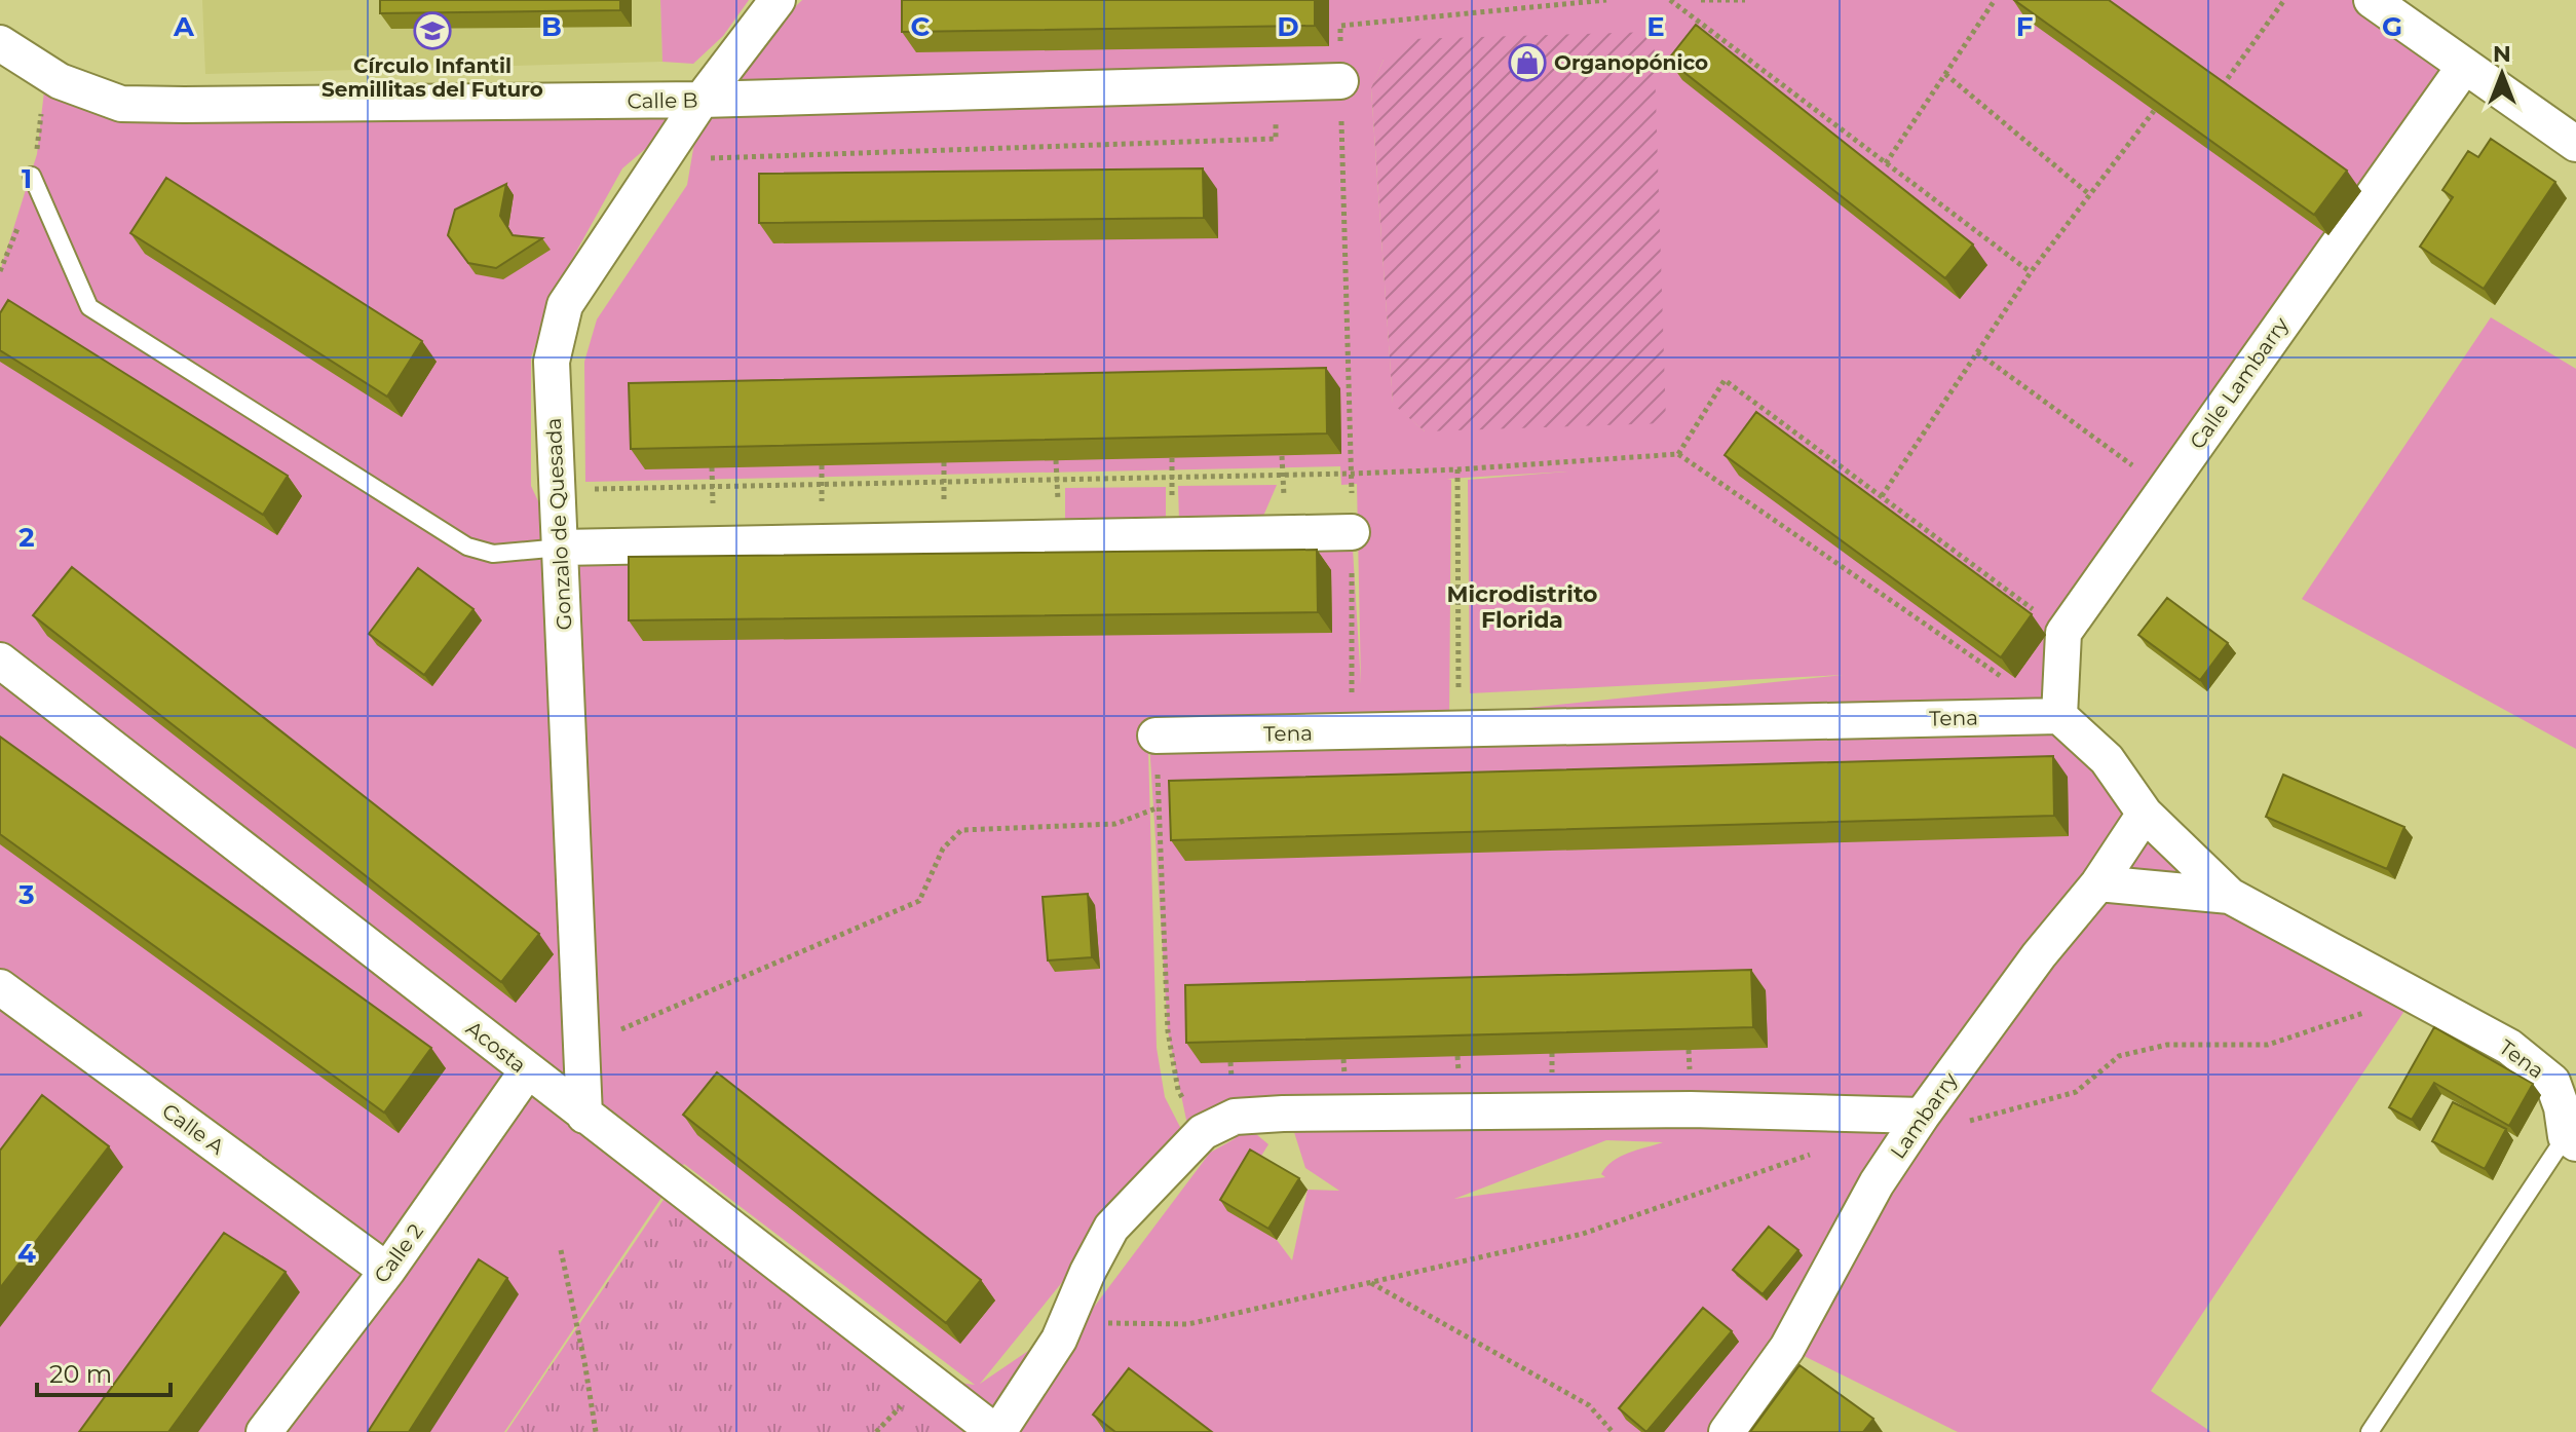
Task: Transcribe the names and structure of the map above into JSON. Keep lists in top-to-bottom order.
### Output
{
  "streets": {
    "street": [
      "Calle B",
      "Calle Lambarry",
      "Gonzalo de Quesada",
      "Tena",
      "Acosta",
      "Lambarry",
      "Calle A",
      "Calle 2"
    ]
  },
  "crossings": [
    ["Calle B", "Gonzalo de Quesada"],
    ["Gonzalo de Quesada", "Acosta"],
    ["Tena", "Lambarry"],
    ["Acosta", "Calle 2"],
    ["Calle A", "Calle 2"]
  ],
  "districts": ["Microdistrito Florida"],
  "places": {
    "school or university": ["Círculo Infantil Semillitas del Futuro"],
    "shop": ["Organopónico"]
  },
  "scale_bar": "20 m",
  "north": "top",
  "grid": {
    "columns": [
      "A",
      "B",
      "C",
      "D",
      "E",
      "F",
      "G"
    ],
    "rows": [
      "1",
      "2",
      "3",
      "4"
    ]
  }
}
